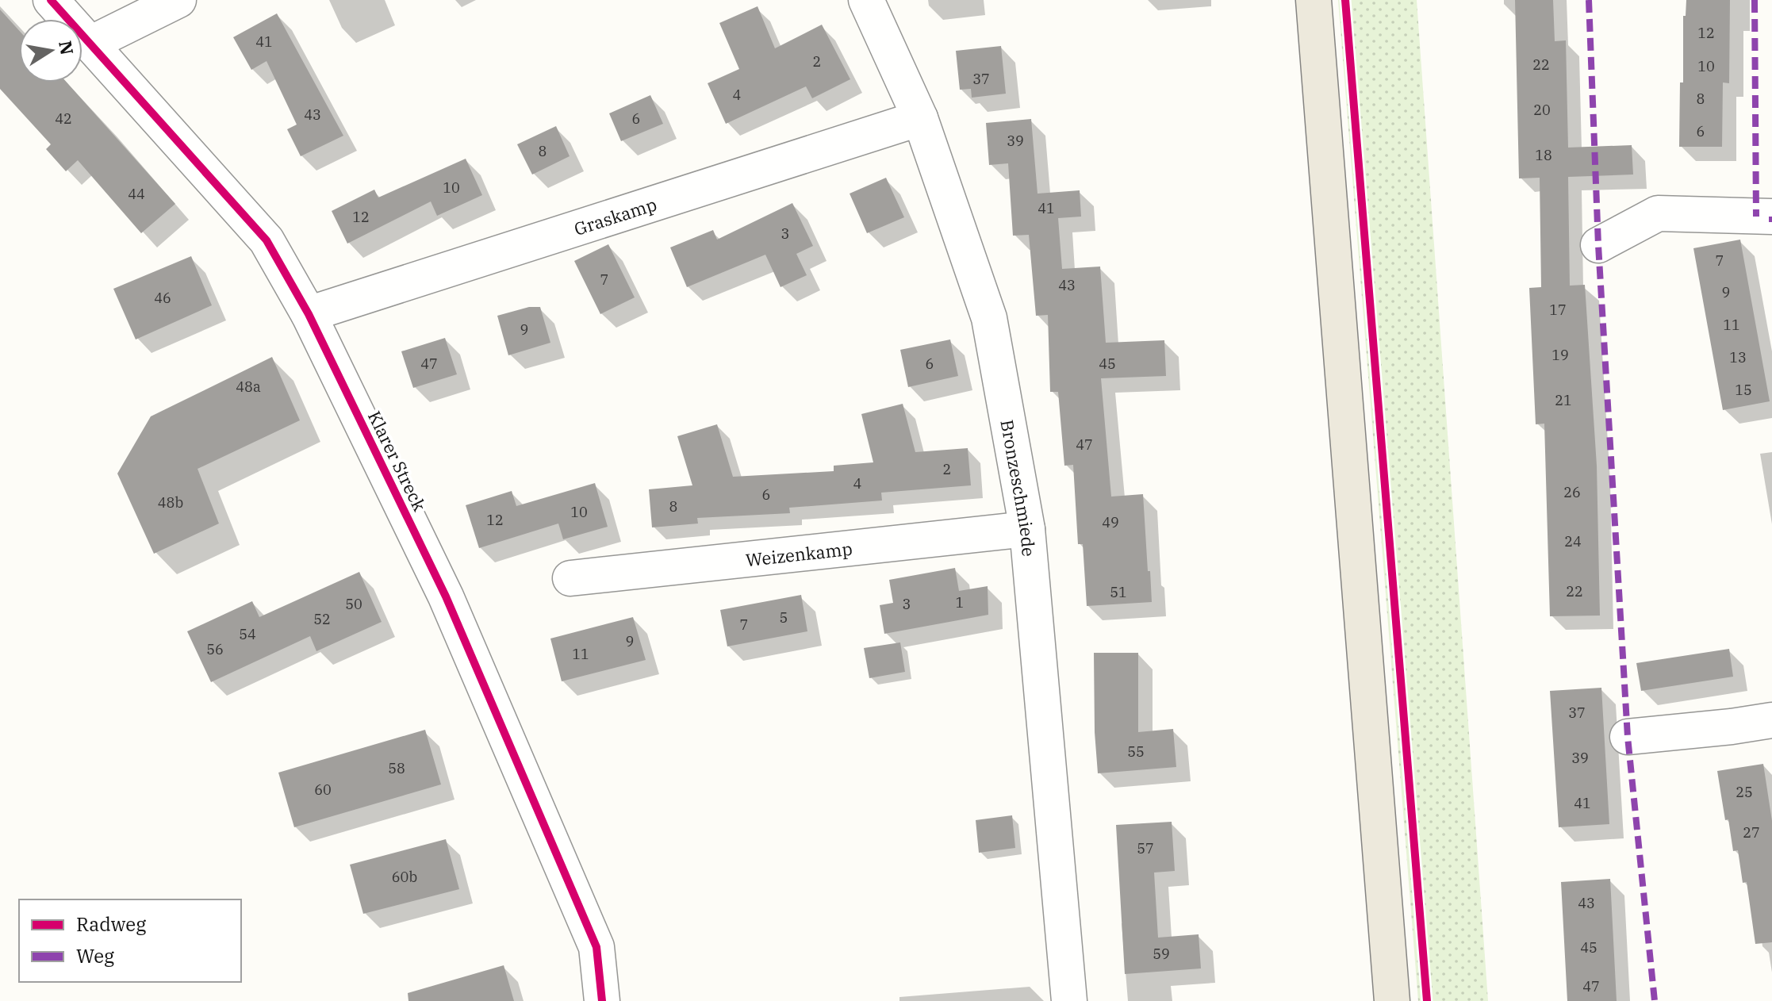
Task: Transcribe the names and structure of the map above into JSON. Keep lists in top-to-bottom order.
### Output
{
  "streets": {
    "street": [
      "Graskamp",
      "Klarer Streck",
      "Bronzeschmiede",
      "Weizenkamp"
    ]
  },
  "crossings": [
    ["Graskamp", "Klarer Streck"],
    ["Graskamp", "Bronzeschmiede"],
    ["Bronzeschmiede", "Weizenkamp"]
  ],
  "house_numbers": [
    "12",
    "41",
    "2",
    "22",
    "10",
    "37",
    "4",
    "8",
    "20",
    "43",
    "42",
    "6",
    "6",
    "39",
    "8",
    "18",
    "10",
    "44",
    "41",
    "12",
    "3",
    "7",
    "7",
    "43",
    "9",
    "46",
    "17",
    "11",
    "9",
    "19",
    "13",
    "47",
    "6",
    "45",
    "48a",
    "15",
    "21",
    "47",
    "2",
    "4",
    "26",
    "6",
    "48b",
    "8",
    "10",
    "12",
    "49",
    "24",
    "22",
    "51",
    "1",
    "50",
    "3",
    "5",
    "52",
    "7",
    "54",
    "9",
    "56",
    "11",
    "37",
    "55",
    "39",
    "58",
    "60",
    "25",
    "41",
    "27",
    "57",
    "60b",
    "43",
    "45",
    "59",
    "47"
  ],
  "legend": ["Radweg", "Weg"],
  "north": "right"
}
